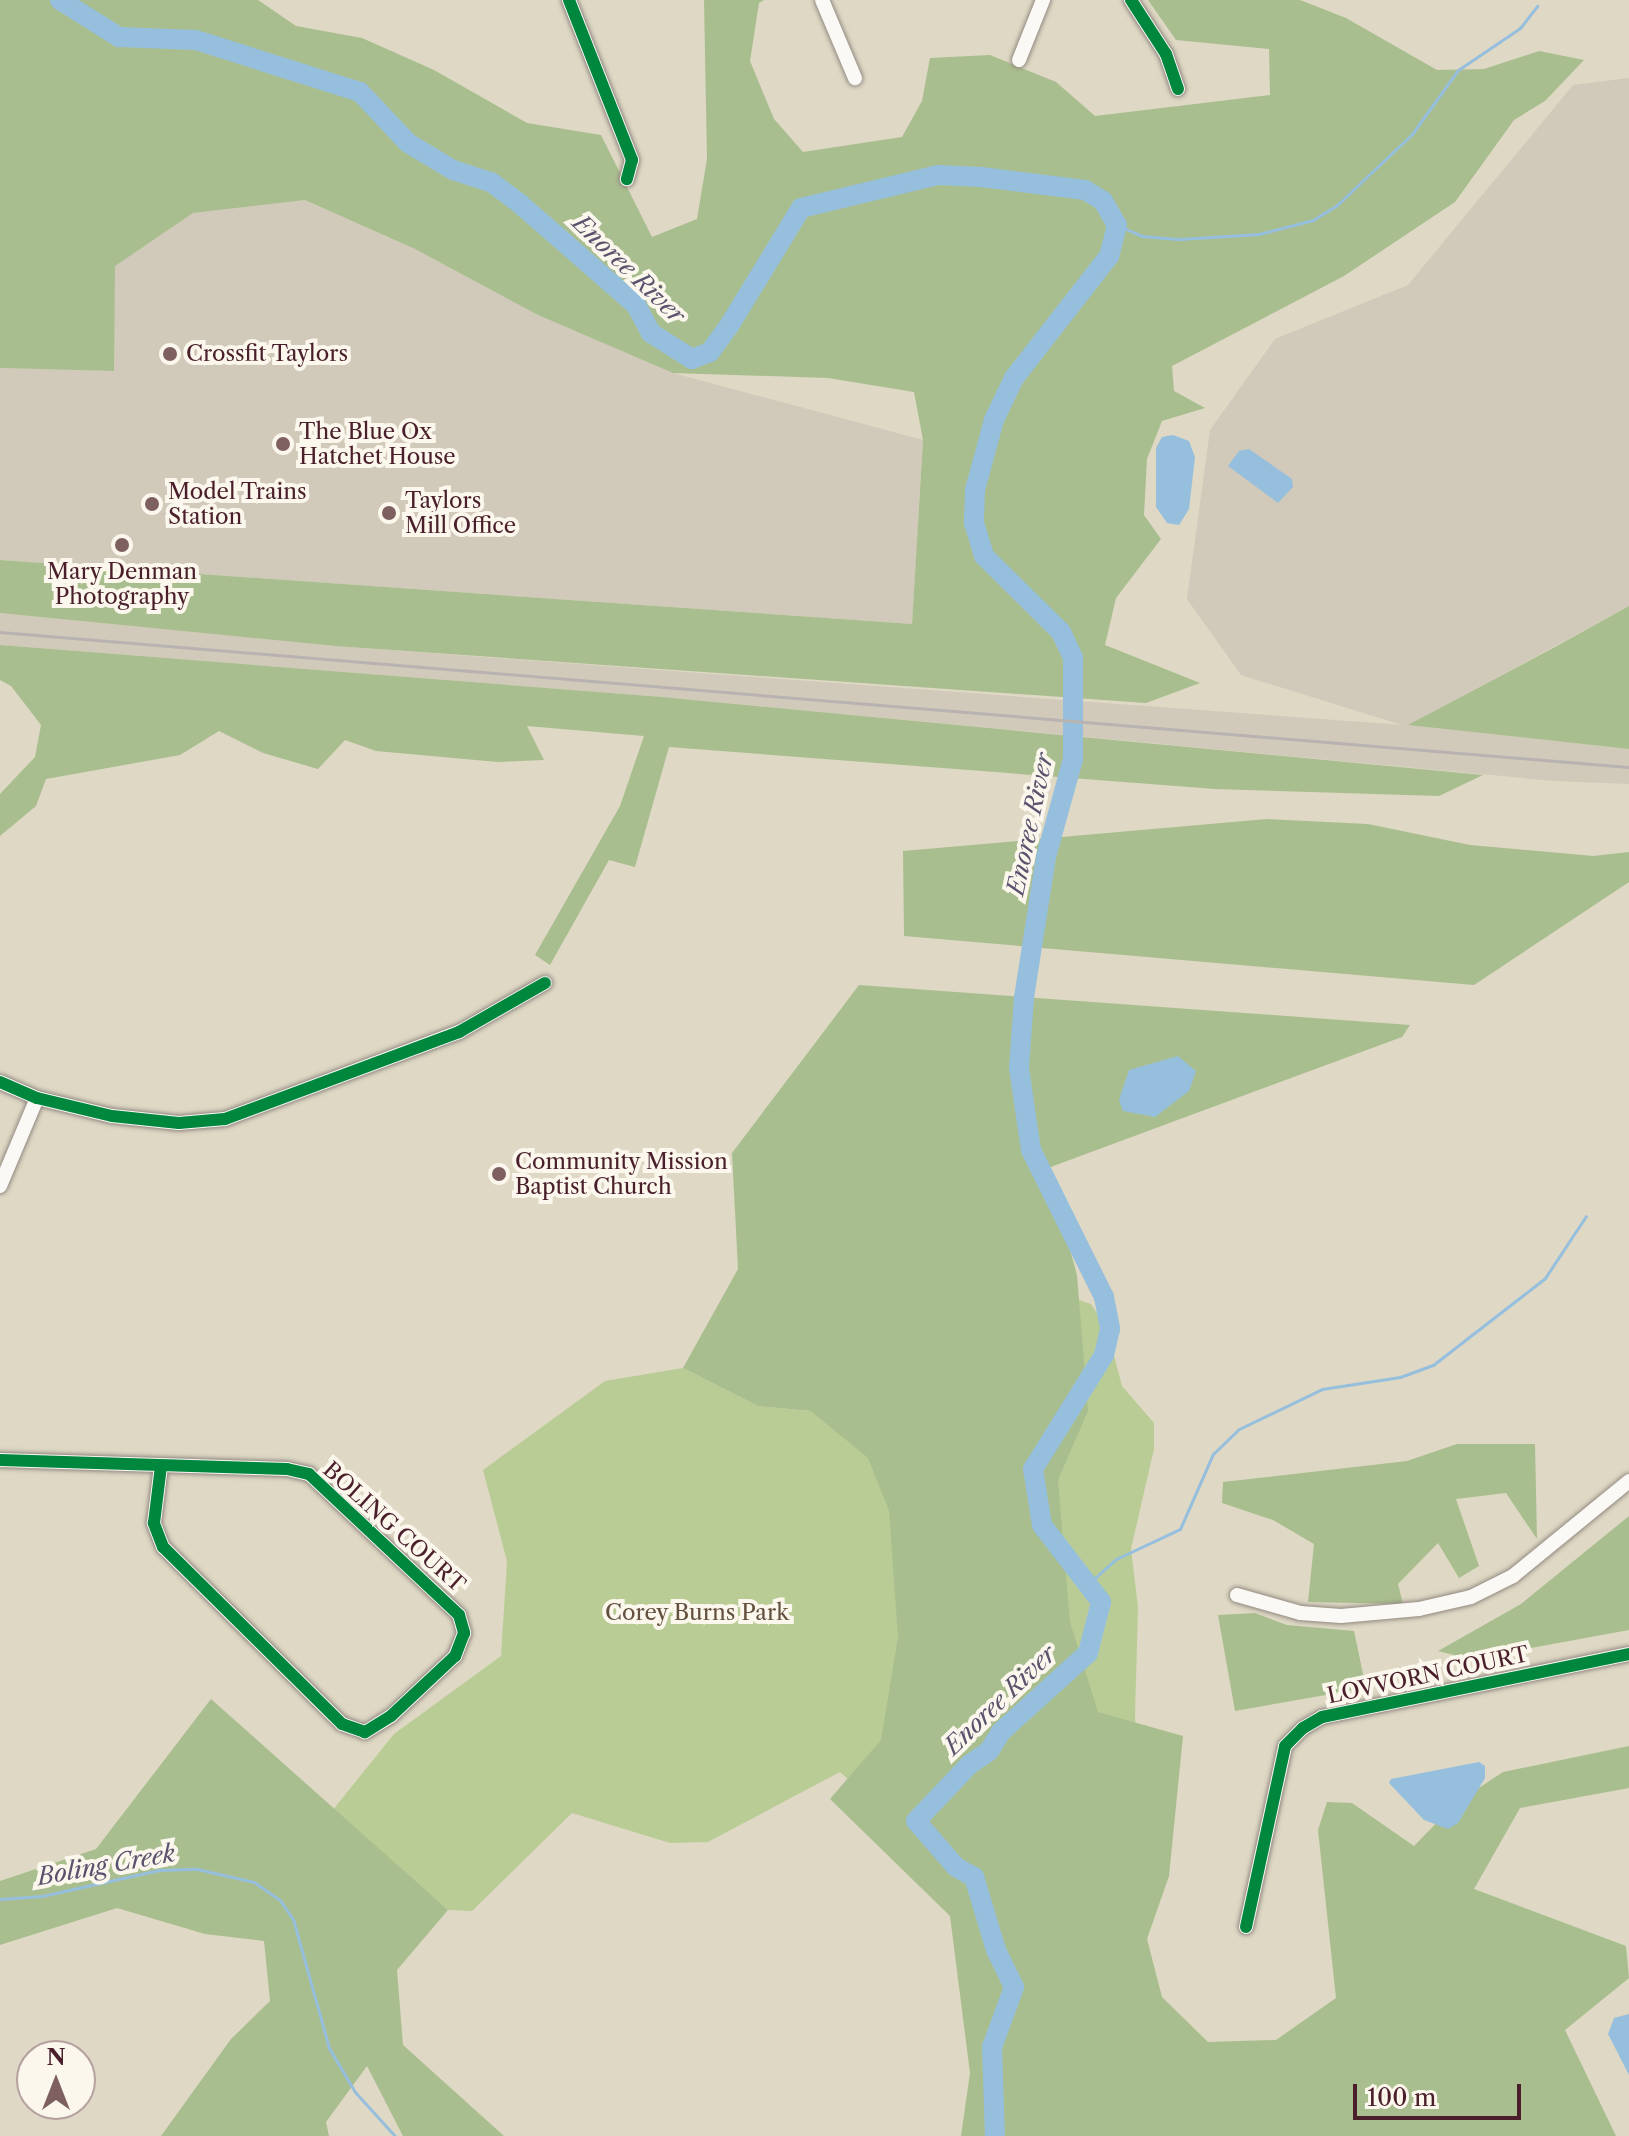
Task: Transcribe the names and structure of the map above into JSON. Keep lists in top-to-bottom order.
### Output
{
  "streets": {
    "street": ["BOLING COURT", "LOVVORN COURT"]
  },
  "water": ["Enoree River", "Boling Creek"],
  "parks": ["Corey Burns Park"],
  "places": [
    "Crossfit Taylors",
    "The Blue Ox Hatchet House",
    "Model Trains Station",
    "Taylors Mill Office",
    "Mary Denman Photography",
    "Community Mission Baptist Church"
  ],
  "scale_bar": "100 m",
  "north": "top"
}
